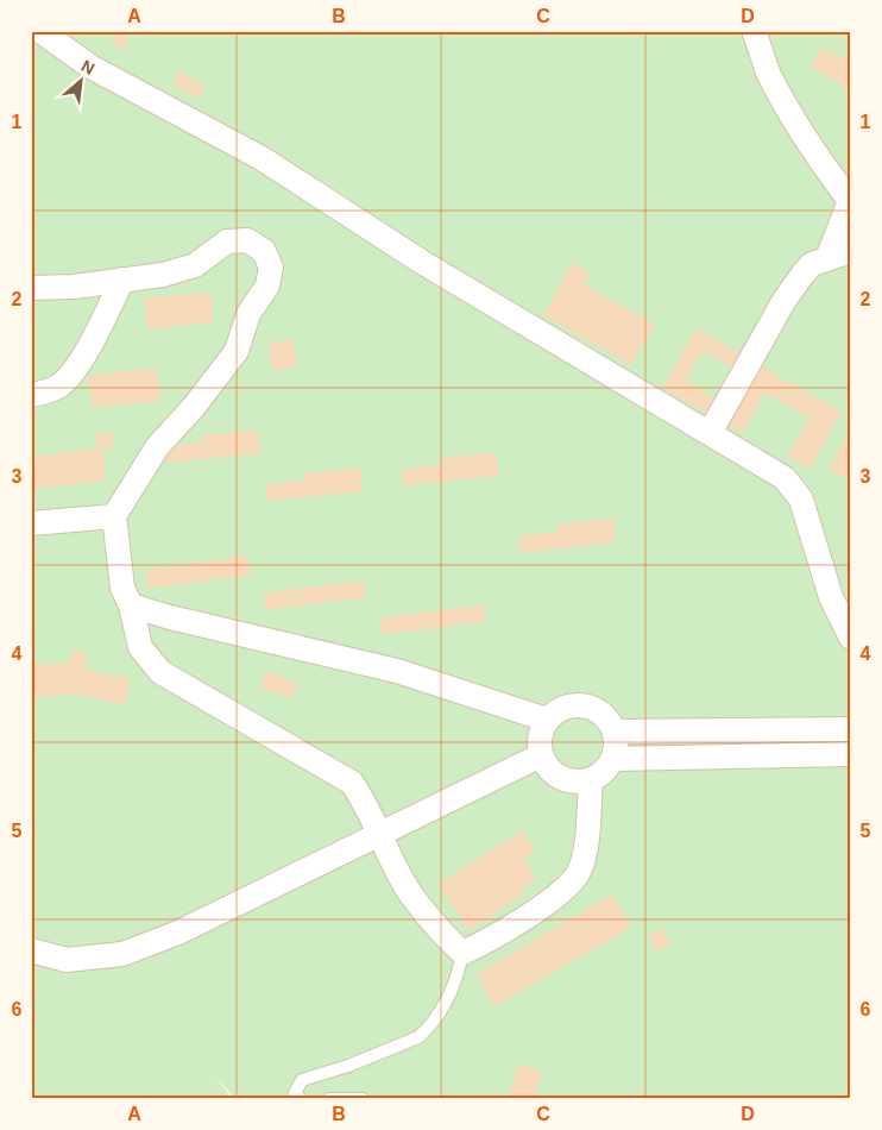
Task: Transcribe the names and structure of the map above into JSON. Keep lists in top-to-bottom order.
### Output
{
  "north": "top right",
  "grid": {
    "columns": [
      "A",
      "B",
      "C",
      "D"
    ],
    "rows": [
      "1",
      "2",
      "3",
      "4",
      "5",
      "6"
    ]
  }
}
